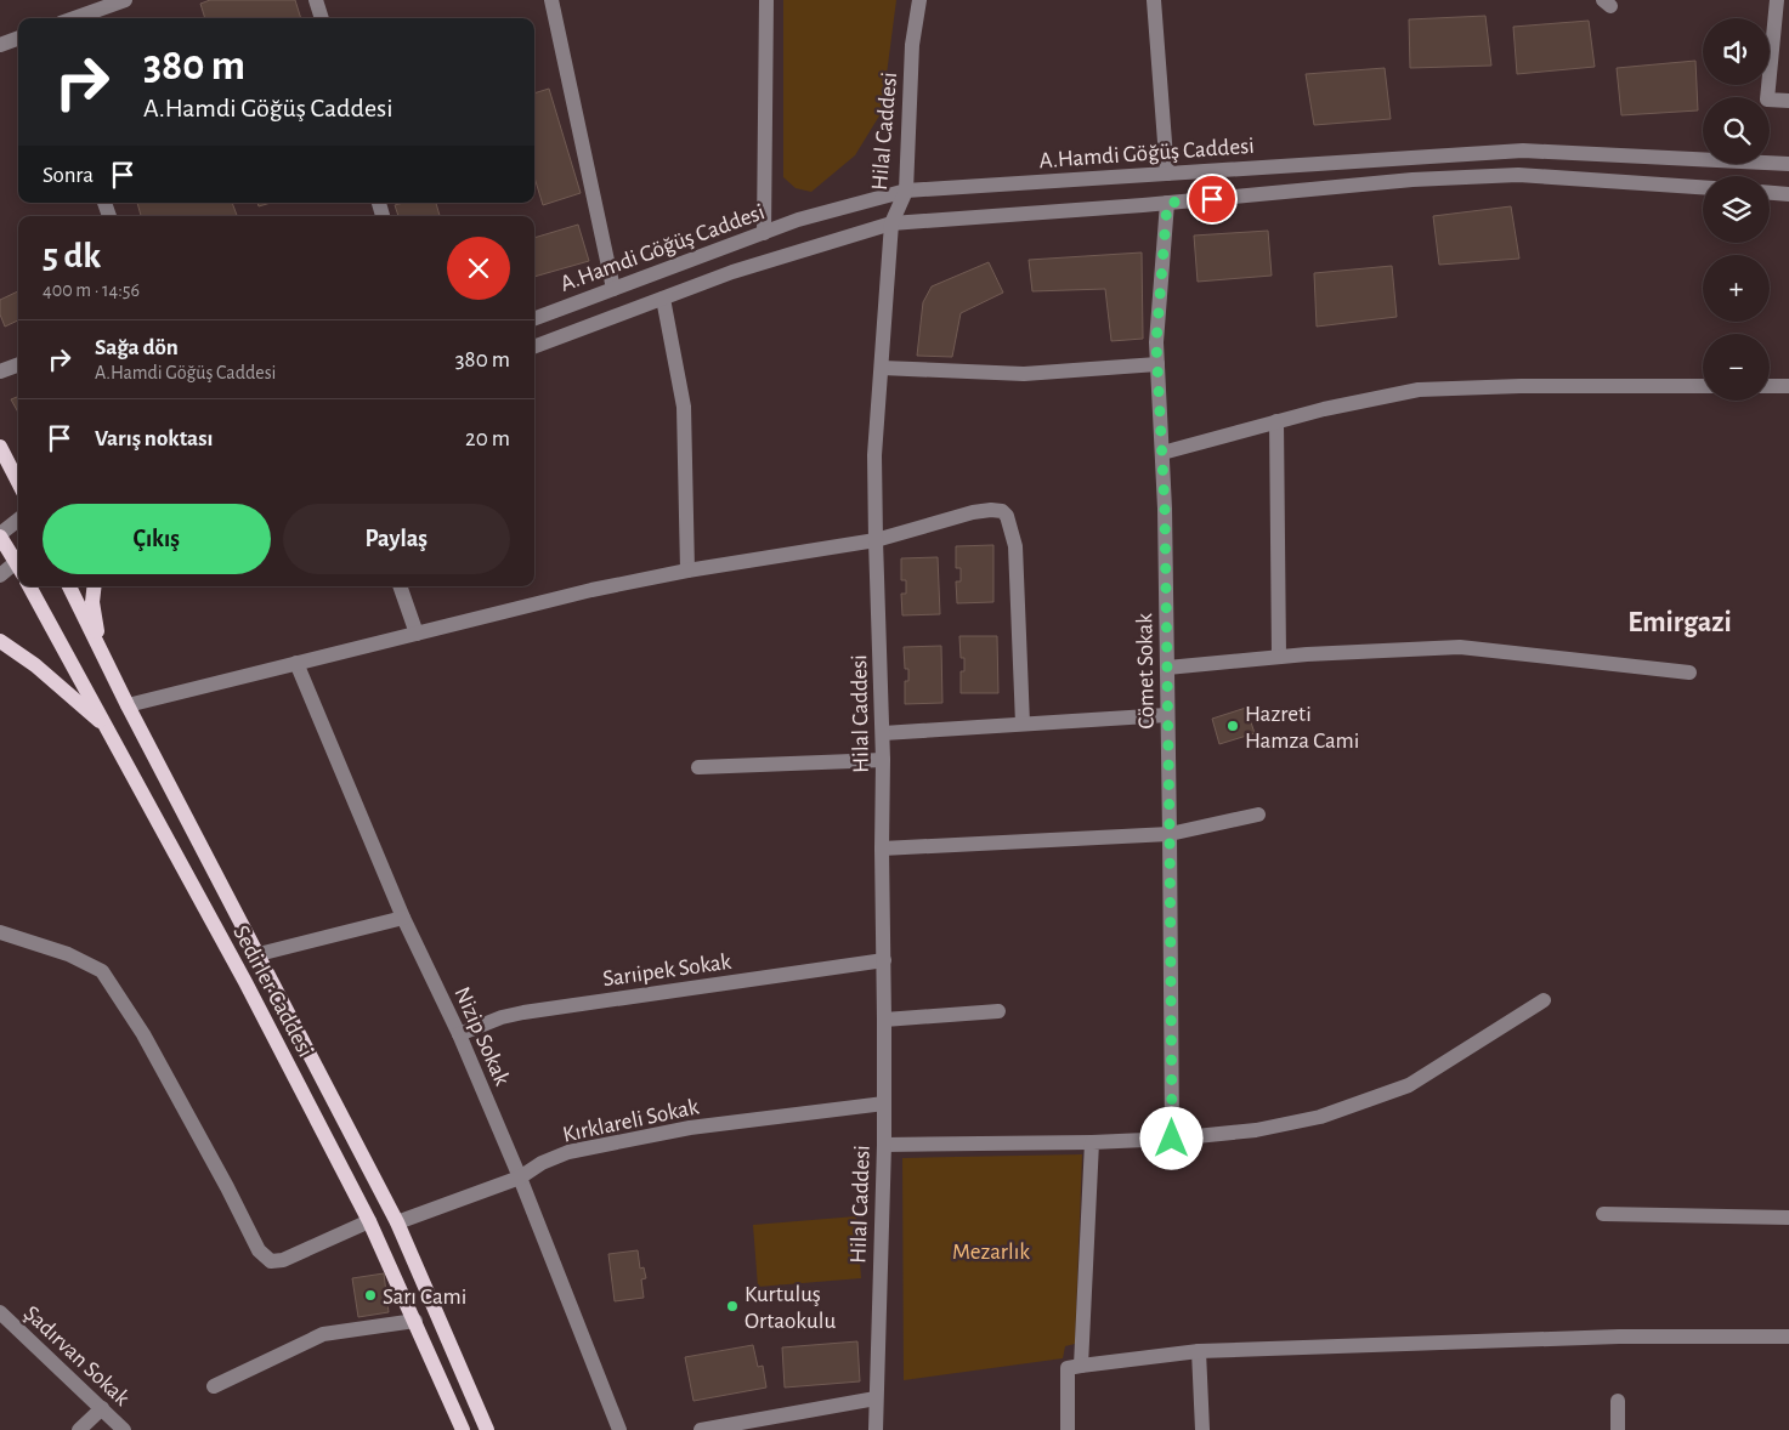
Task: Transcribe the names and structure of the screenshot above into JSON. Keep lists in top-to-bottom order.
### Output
{
  "streets": {
    "main road": ["Sedirler Caddesi"],
    "street": [
      "Hilal Caddesi",
      "A.Hamdi Göğüş Caddesi",
      "Cömet Sokak",
      "Sarıipek Sokak",
      "Nizip Sokak",
      "Kırklareli Sokak",
      "Şadırvan Sokak"
    ]
  },
  "crossings": [
    ["Hilal Caddesi", "A.Hamdi Göğüş Caddesi"],
    ["Hilal Caddesi", "Sarıipek Sokak"],
    ["Hilal Caddesi", "Kırklareli Sokak"],
    ["Sarıipek Sokak", "Nizip Sokak"],
    ["Sedirler Caddesi", "Kırklareli Sokak"],
    ["Nizip Sokak", "Kırklareli Sokak"]
  ],
  "districts": ["Emirgazi"],
  "parks": ["Mezarlık"],
  "places": ["Hazreti Hamza Cami", "Sarı Cami", "Kurtuluş Ortaokulu"],
  "page": {
    "map_buttons": ["+", "−"],
    "turn": ["380 m", "A.Hamdi Göğüş Caddesi"],
    "then": "Sonra",
    "heading": ["5 dk", "400 m · 14:56"],
    "list": [
      {
        "name": "Sağa dön",
        "note": "A.Hamdi Göğüş Caddesi",
        "value": "380 m"
      },
      {
        "name": "Varış noktası",
        "value": "20 m"
      }
    ],
    "buttons": ["Çıkış", "Paylaş"]
  }
}
